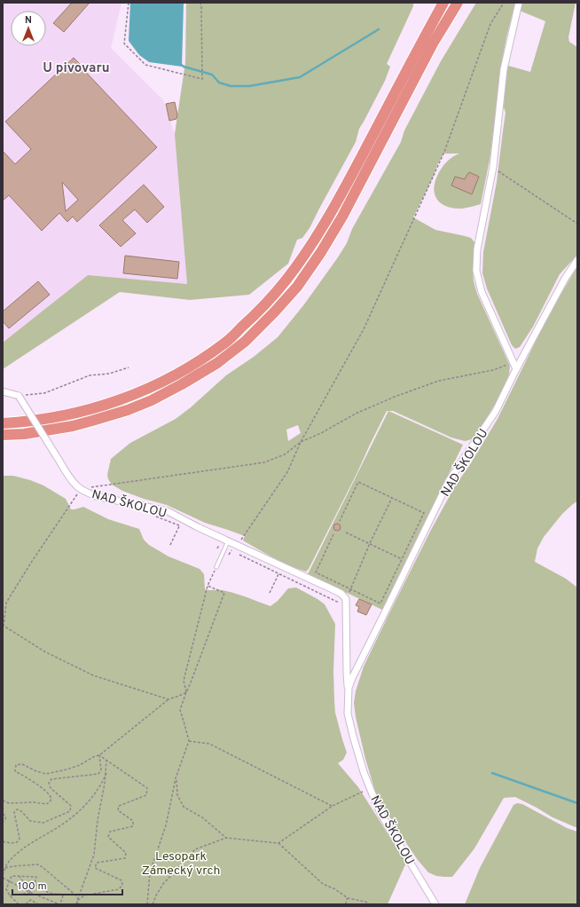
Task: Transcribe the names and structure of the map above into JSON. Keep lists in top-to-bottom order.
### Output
{
  "streets": {
    "street": ["NAD ŠKOLOU"]
  },
  "districts": ["U pivovaru"],
  "parks": ["Lesopark Zámecký vrch"],
  "scale_bar": "100 m",
  "north": "top"
}
